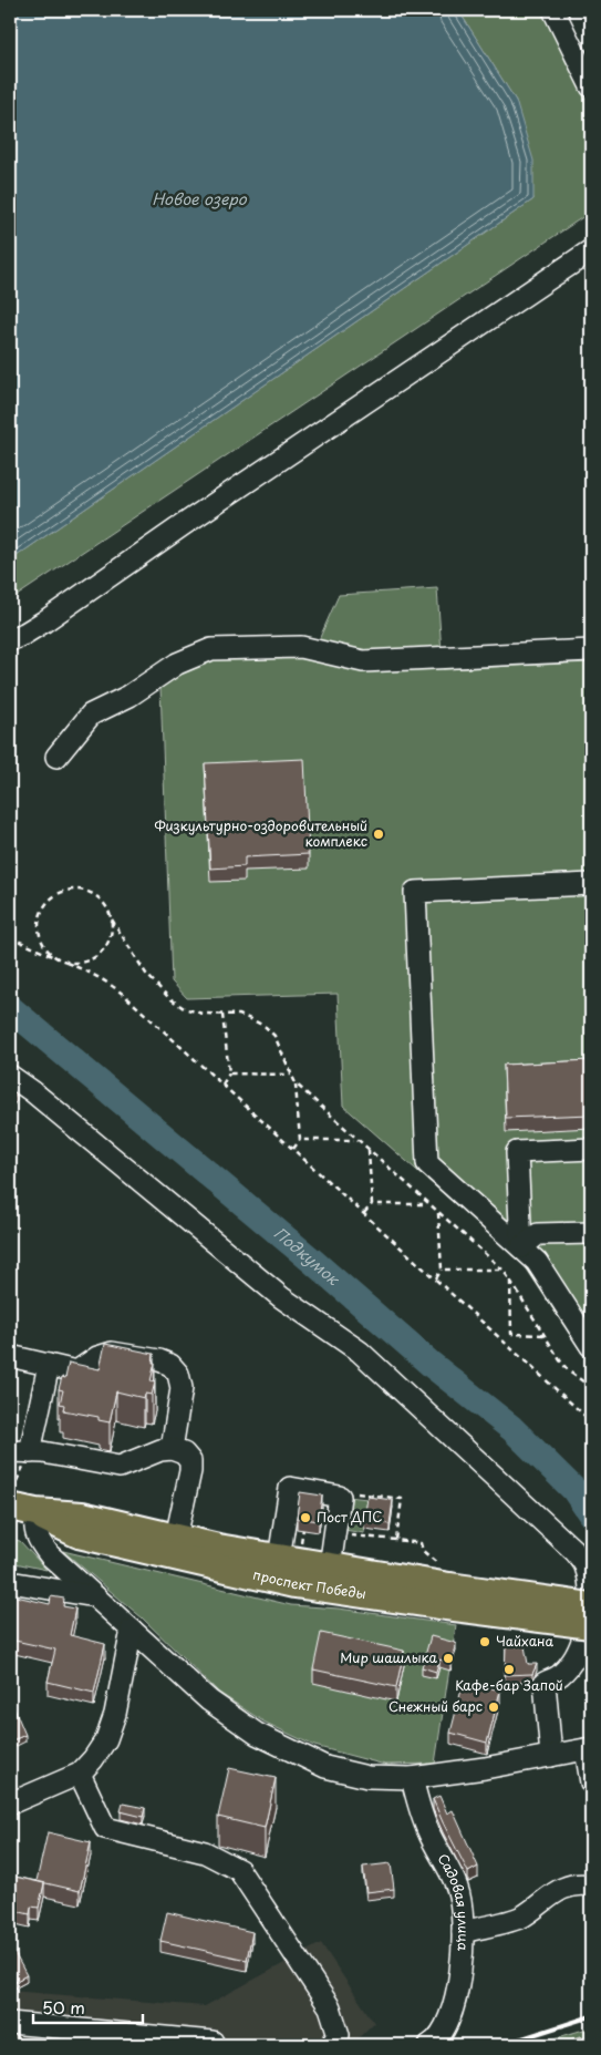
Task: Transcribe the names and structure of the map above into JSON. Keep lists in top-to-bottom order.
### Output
{
  "streets": {
    "main road": ["проспект Победы"],
    "street": ["Садовая улица"]
  },
  "water": ["Новое озеро", "Подкумок"],
  "places": [
    "Физкультурно-оздоровительный комплекс",
    "Пост ДПС",
    "Чайхана",
    "Мир шашлыка",
    "Кафе-бар Запой",
    "Снежный барс"
  ],
  "scale_bar": "50 m"
}
